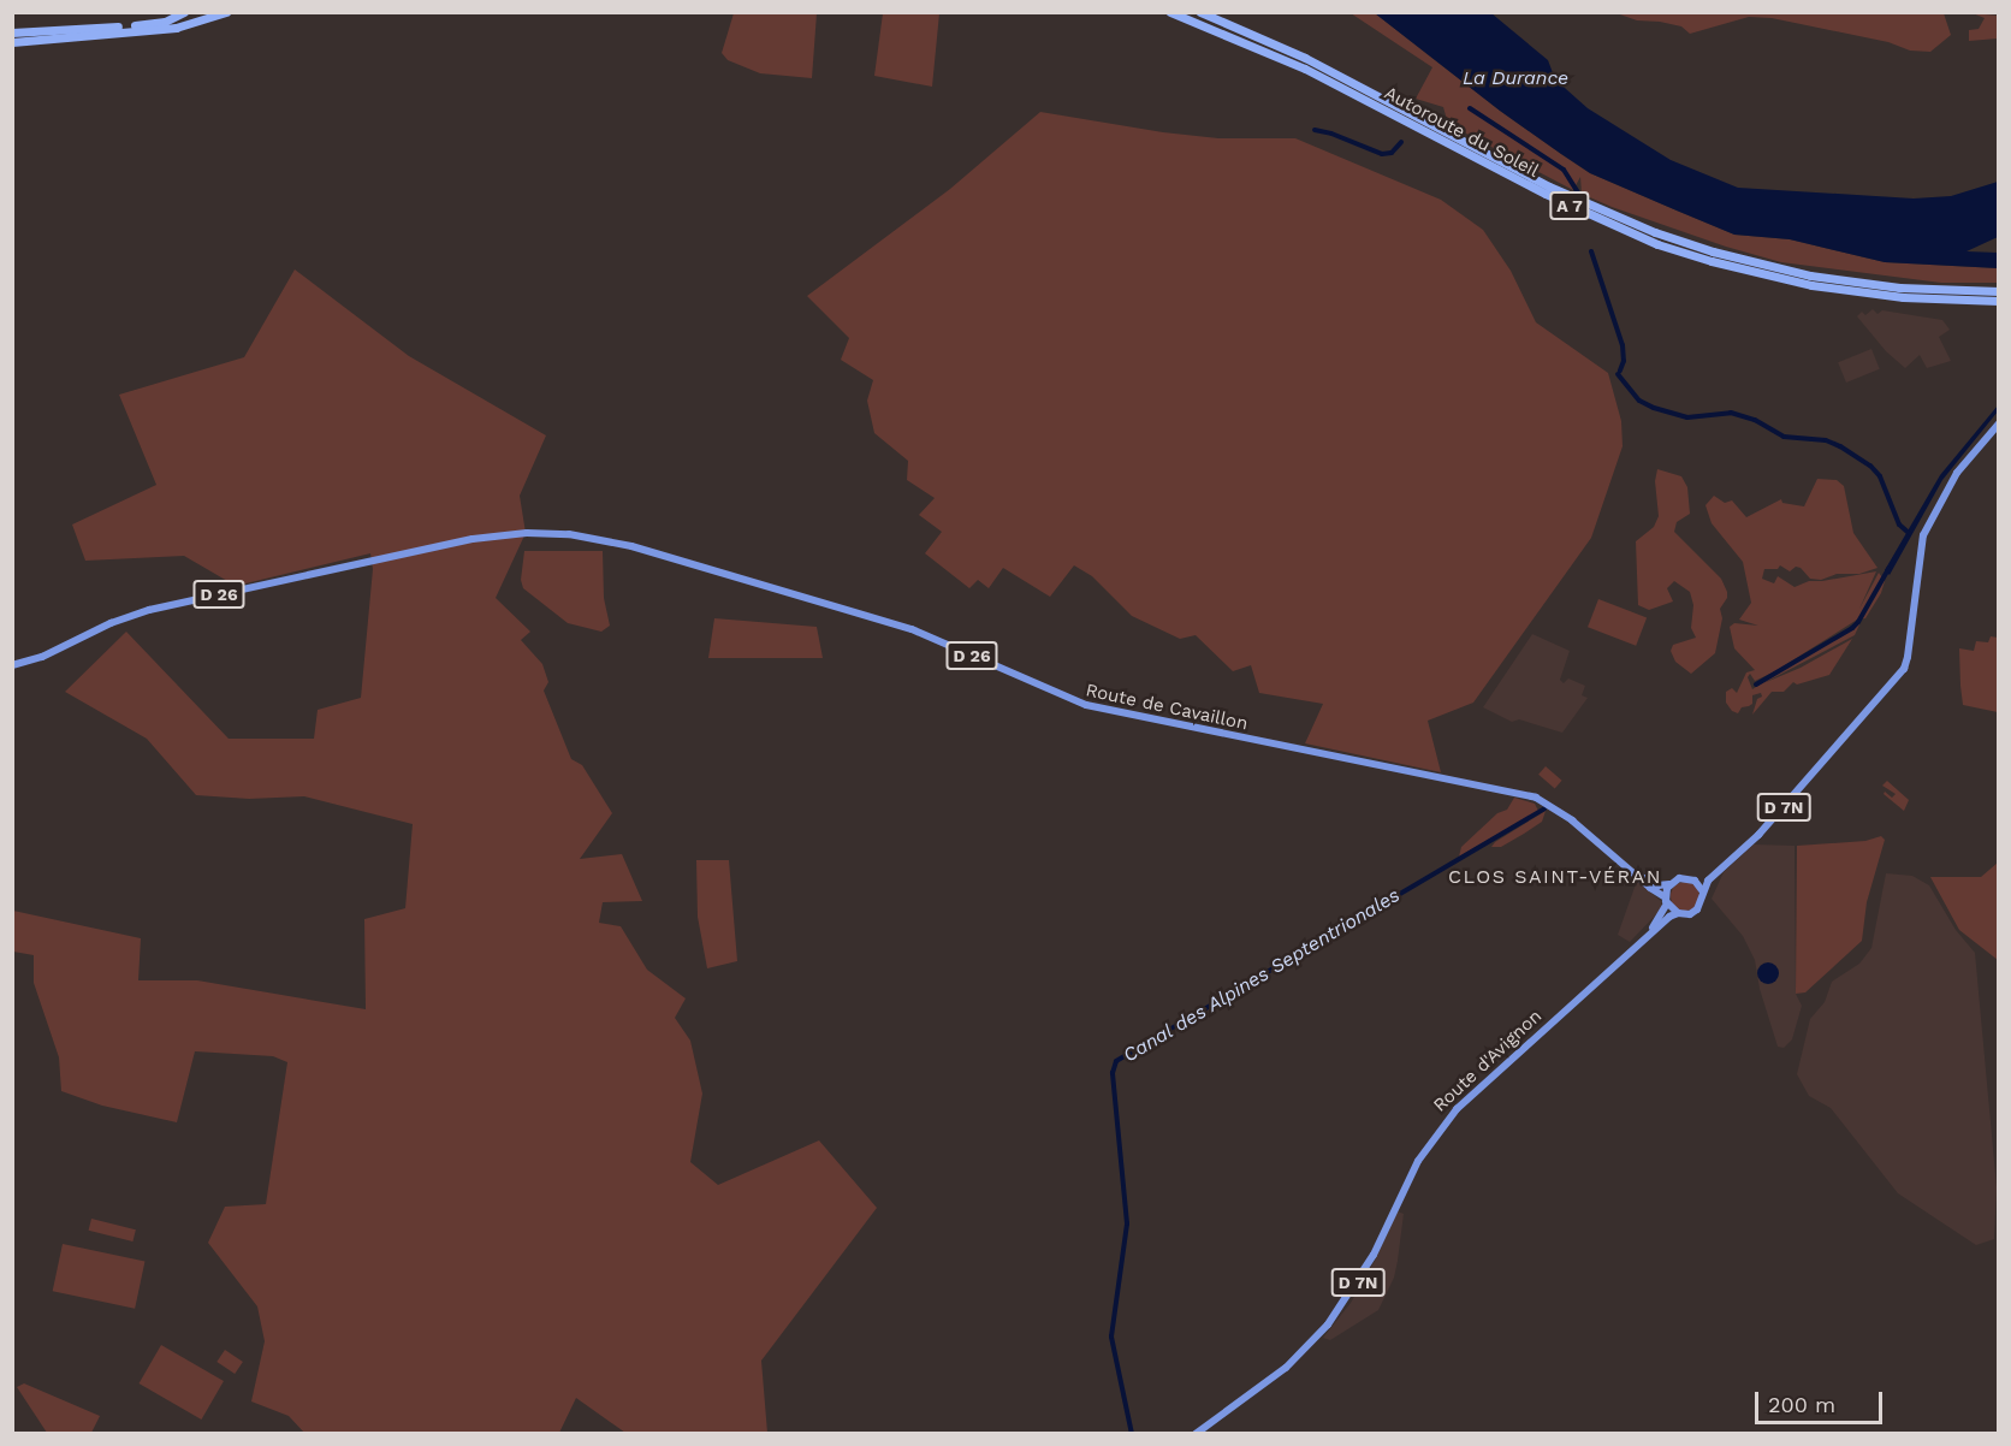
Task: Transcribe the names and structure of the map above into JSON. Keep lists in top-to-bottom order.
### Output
{
  "streets": {
    "highway": ["Autoroute du Soleil", "A 7"],
    "main road": [
      "D 26",
      "Route de Cavaillon",
      "D 7N",
      "Route d'Avignon"
    ]
  },
  "crossings": [
    ["Route de Cavaillon", "D 7N"],
    ["Route de Cavaillon", "Route d'Avignon"],
    ["D 7N", "Route d'Avignon"]
  ],
  "districts": ["CLOS SAINT-VÉRAN"],
  "water": ["La Durance", "Canal des Alpines Septentrionales"],
  "scale_bar": "200 m"
}
